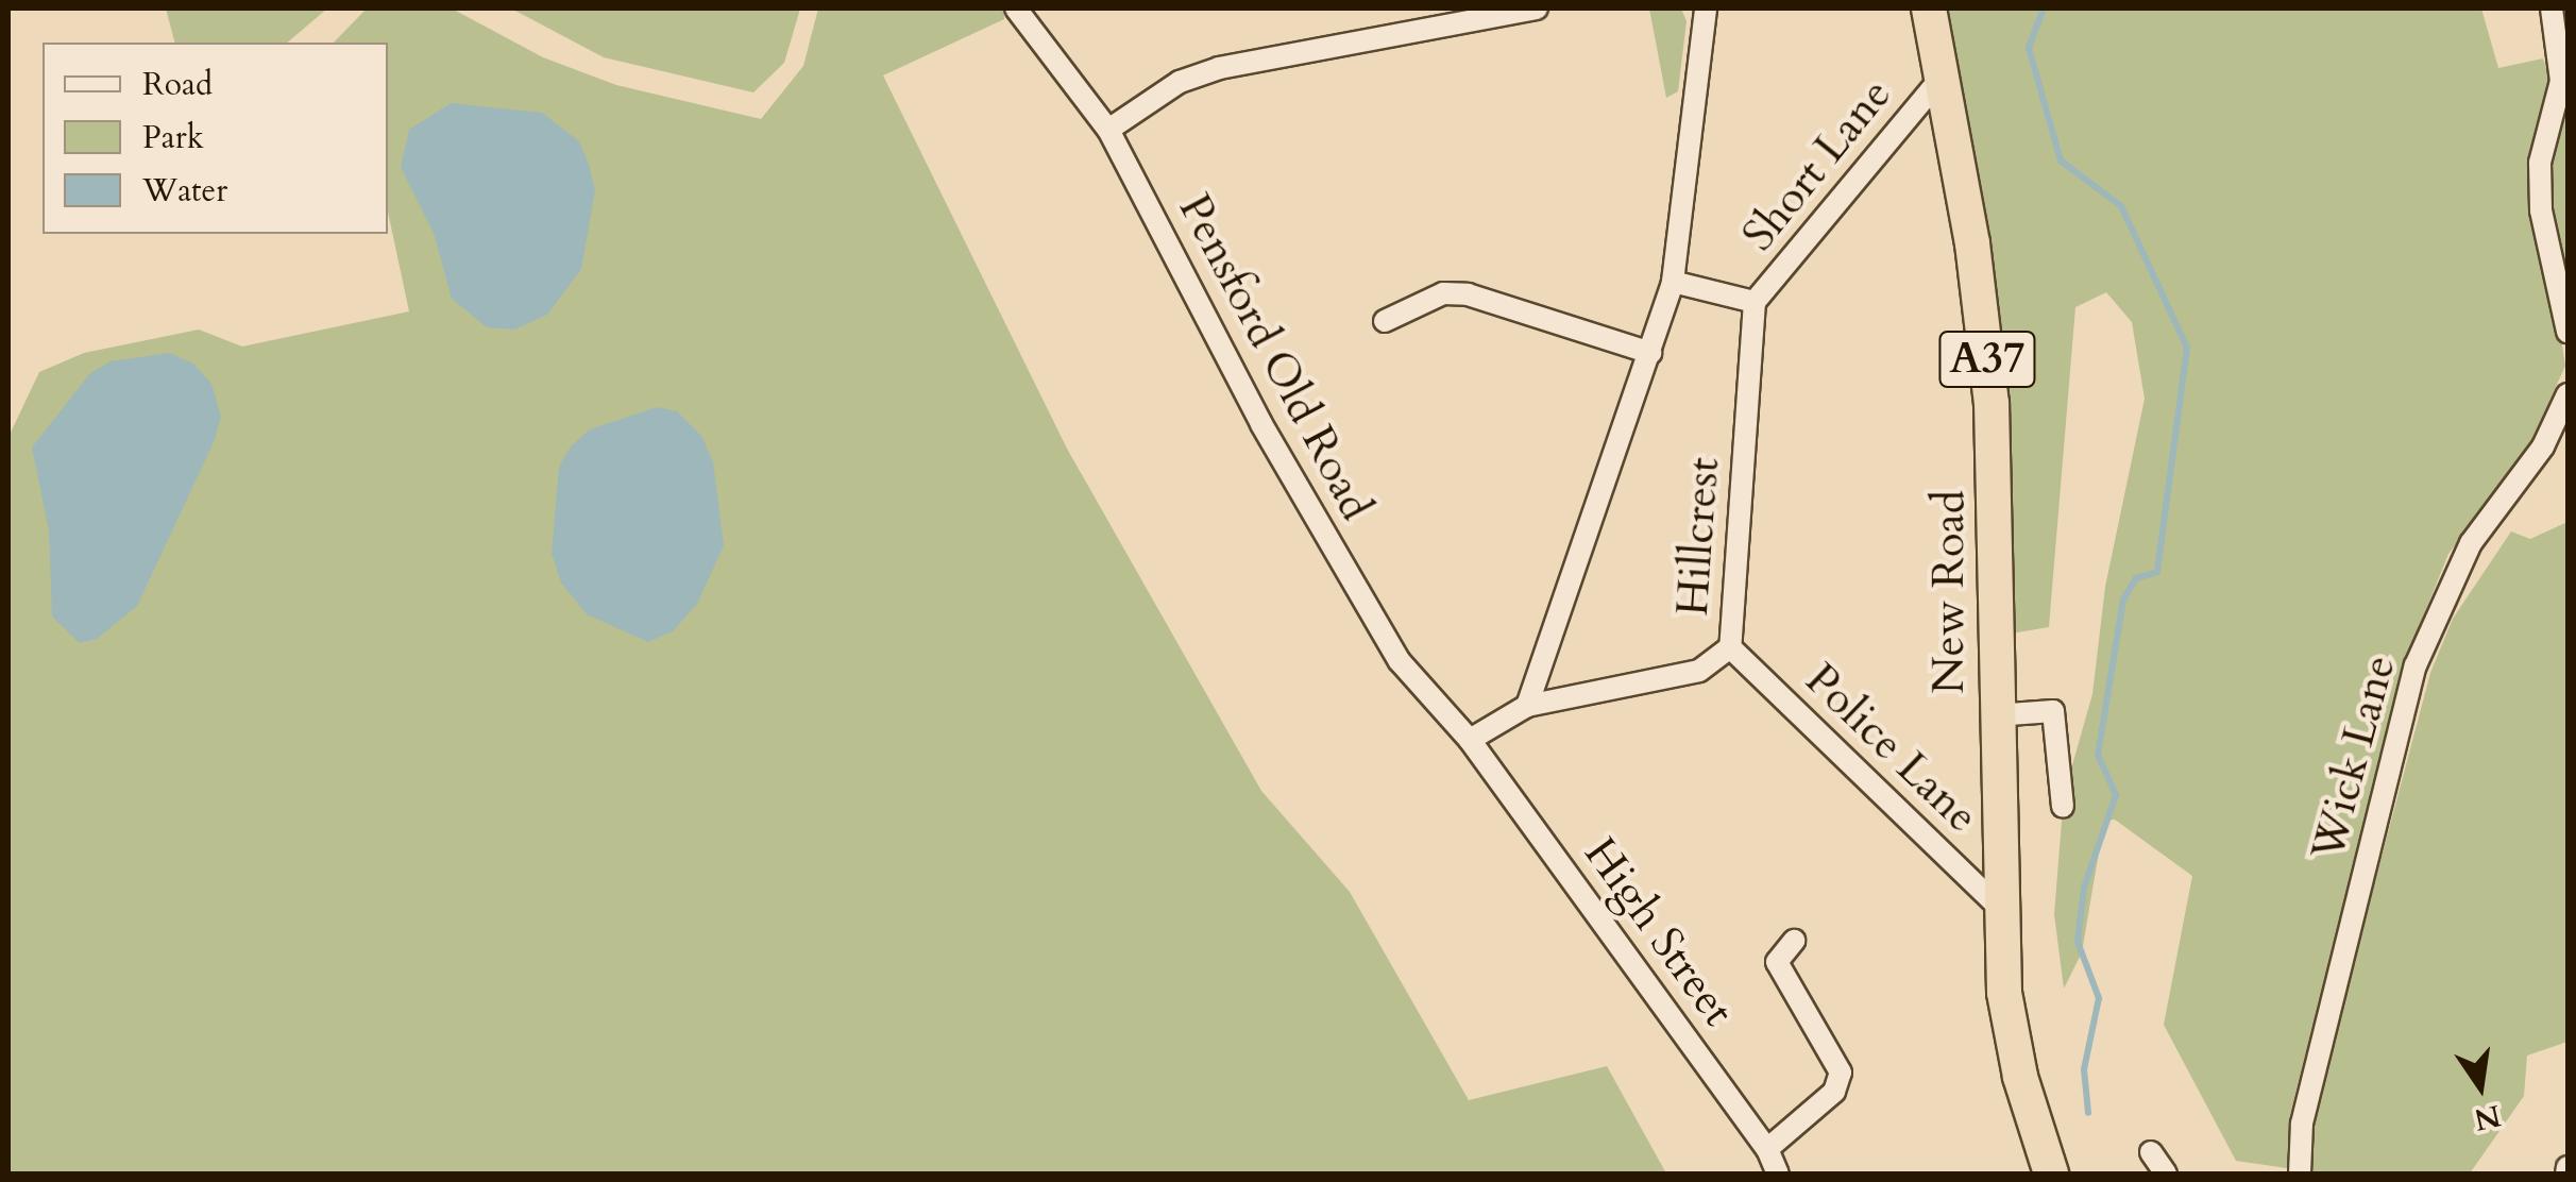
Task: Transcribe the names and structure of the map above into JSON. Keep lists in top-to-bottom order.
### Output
{
  "streets": {
    "highway": ["A37", "New Road"],
    "street": [
      "Short Lane",
      "Pensford Old Road",
      "Hillcrest",
      "Police Lane",
      "Wick Lane",
      "High Street"
    ]
  },
  "crossings": [
    ["Short Lane", "Hillcrest"],
    ["Short Lane", "New Road"],
    ["Pensford Old Road", "Hillcrest"],
    ["Pensford Old Road", "High Street"],
    ["Hillcrest", "Police Lane"],
    ["Hillcrest", "High Street"],
    ["New Road", "Police Lane"]
  ],
  "legend": ["Road", "Park", "Water"],
  "north": "bottom"
}
